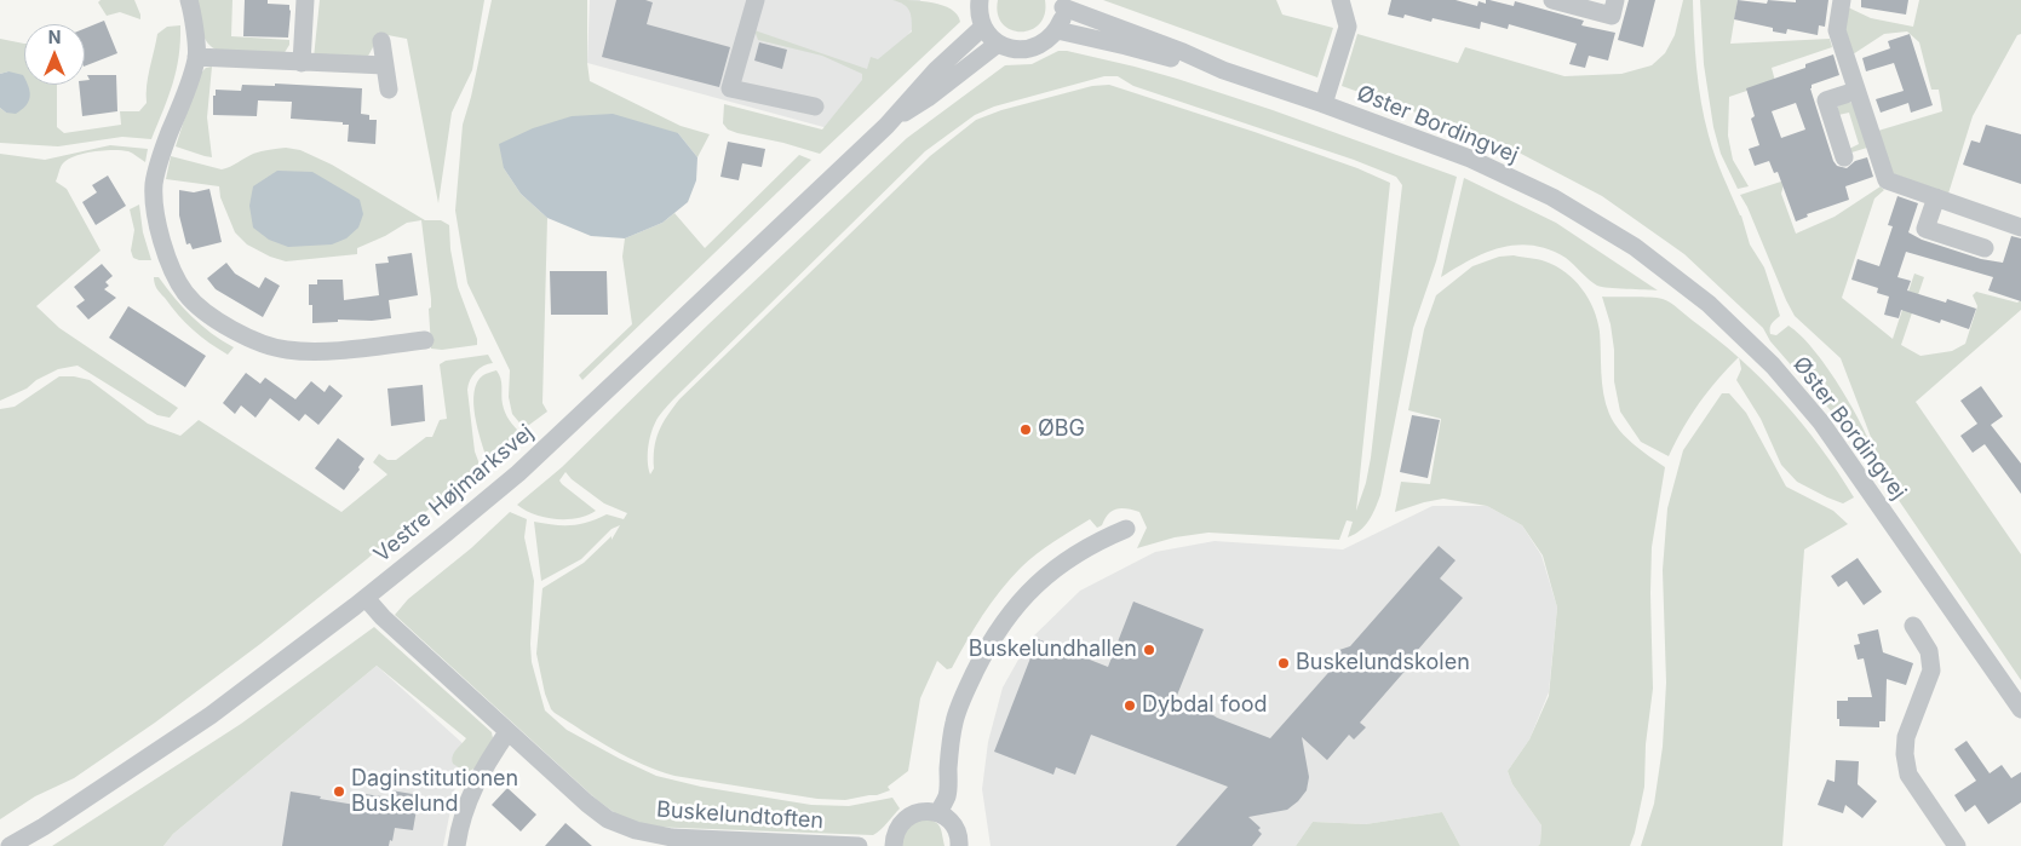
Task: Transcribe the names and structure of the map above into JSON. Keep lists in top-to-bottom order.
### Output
{
  "streets": {
    "street": ["Øster Bordingvej", "Vestre Højmarksvej", "Buskelundtoften"]
  },
  "crossings": [
    ["Vestre Højmarksvej", "Buskelundtoften"]
  ],
  "places": [
    "ØBG",
    "Buskelundhallen",
    "Buskelundskolen",
    "Dybdal food",
    "Daginstitutionen Buskelund"
  ],
  "north": "top"
}
